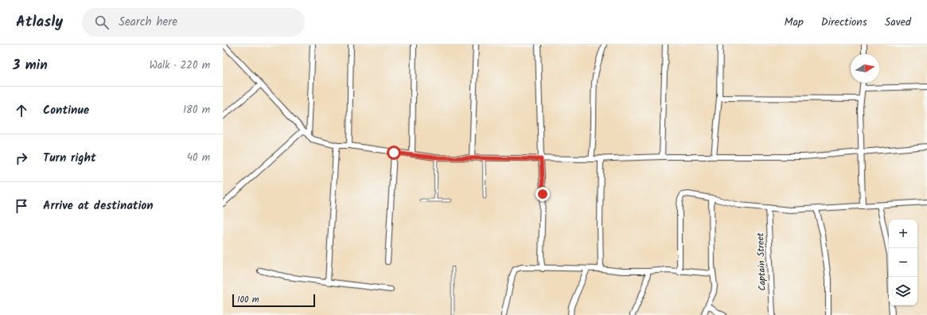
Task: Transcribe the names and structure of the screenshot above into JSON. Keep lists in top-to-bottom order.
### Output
{
  "streets": {
    "street": ["Captain Street"]
  },
  "scale_bar": "100 m",
  "north": "right",
  "page": {
    "header": "Atlasly",
    "search": "Search here",
    "nav": ["Map", "Directions", "Saved"],
    "heading": ["3 min", "Walk · 220 m"],
    "list": [
      ["Continue", "180 m"],
      ["Turn right", "40 m"],
      "Arrive at destination"
    ],
    "map_buttons": ["+", "−"],
    "scale": "100 m"
  }
}
